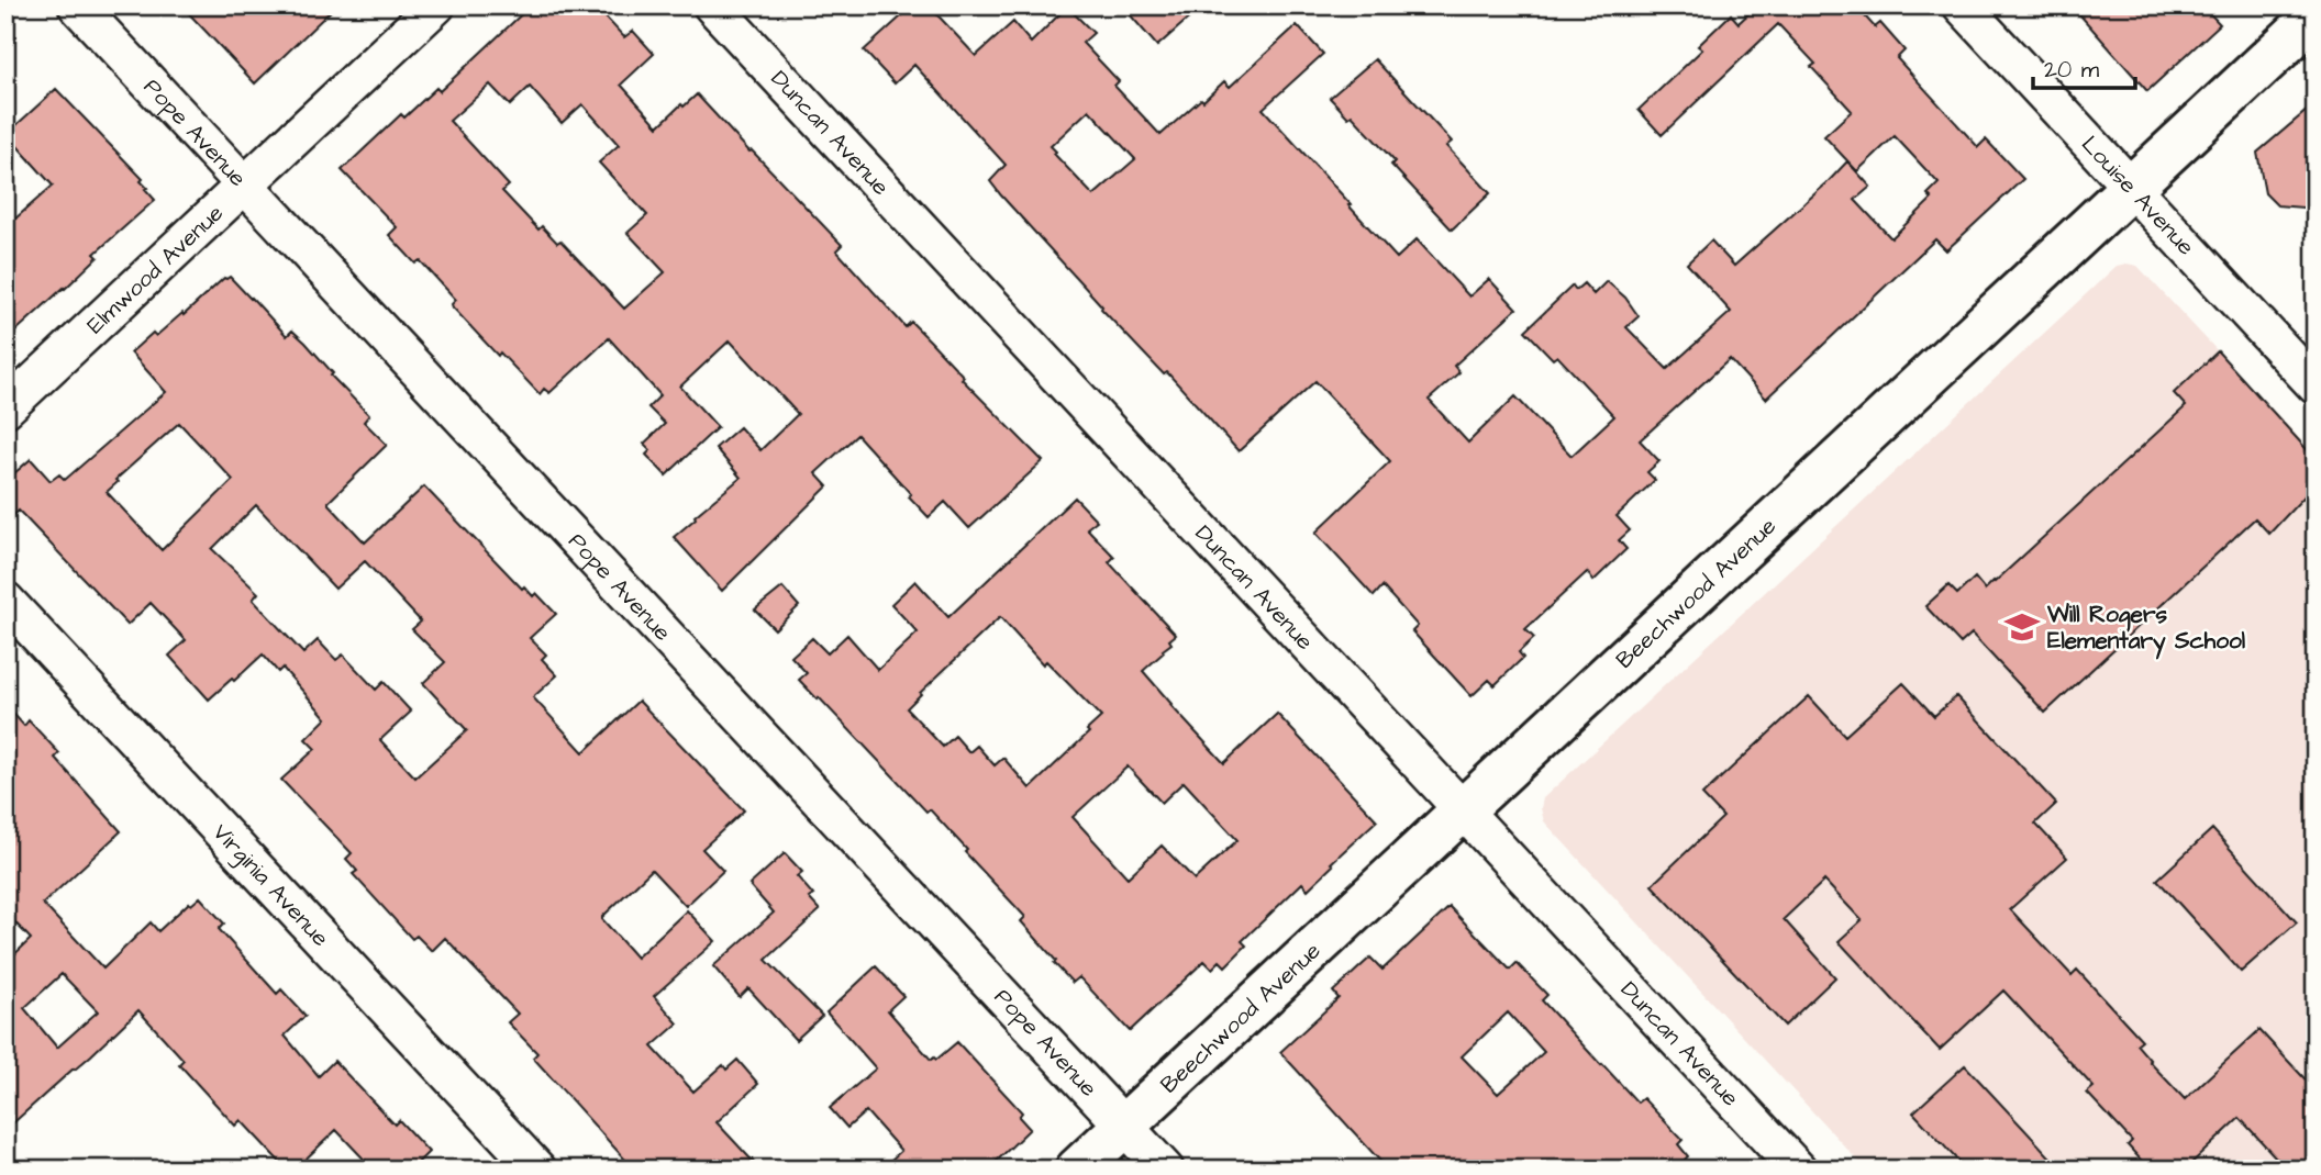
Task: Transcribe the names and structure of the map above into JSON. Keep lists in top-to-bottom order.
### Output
{
  "streets": {
    "street": [
      "Pope Avenue",
      "Duncan Avenue",
      "Louise Avenue",
      "Elmwood Avenue",
      "Beechwood Avenue",
      "Virginia Avenue"
    ]
  },
  "crossings": [
    ["Pope Avenue", "Elmwood Avenue"],
    ["Pope Avenue", "Beechwood Avenue"],
    ["Duncan Avenue", "Beechwood Avenue"],
    ["Louise Avenue", "Beechwood Avenue"]
  ],
  "places": {
    "school or university": ["Will Rogers Elementary School"]
  },
  "scale_bar": "20 m"
}
